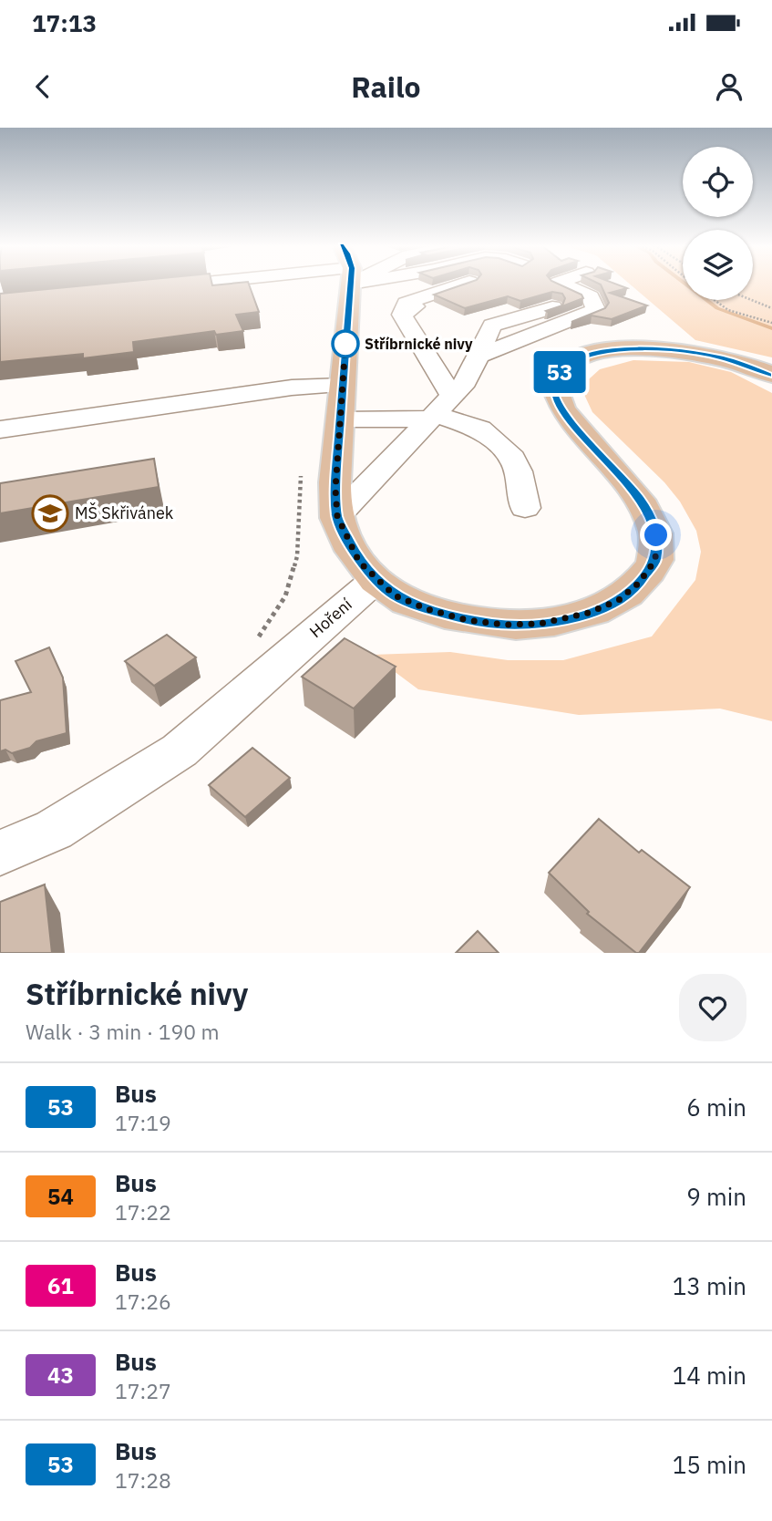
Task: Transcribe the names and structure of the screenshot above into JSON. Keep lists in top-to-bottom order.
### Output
{
  "streets": {
    "street": ["Hoření"]
  },
  "places": {
    "other": ["Stříbrnické nivy"],
    "school or university": ["MŠ Skřivánek"]
  },
  "lines": ["bus line 53"],
  "page": {
    "status": "17:13",
    "header": "Railo",
    "on_map": "53",
    "heading": ["Stříbrnické nivy", "Walk · 3 min · 190 m"],
    "list": [
      {
        "mark": "53",
        "name": "Bus",
        "note": "17:19",
        "value": "6 min"
      },
      {
        "mark": "54",
        "name": "Bus",
        "note": "17:22",
        "value": "9 min"
      },
      {
        "mark": "61",
        "name": "Bus",
        "note": "17:26",
        "value": "13 min"
      },
      {
        "mark": "43",
        "name": "Bus",
        "note": "17:27",
        "value": "14 min"
      },
      {
        "mark": "53",
        "name": "Bus",
        "note": "17:28",
        "value": "15 min"
      }
    ]
  }
}
